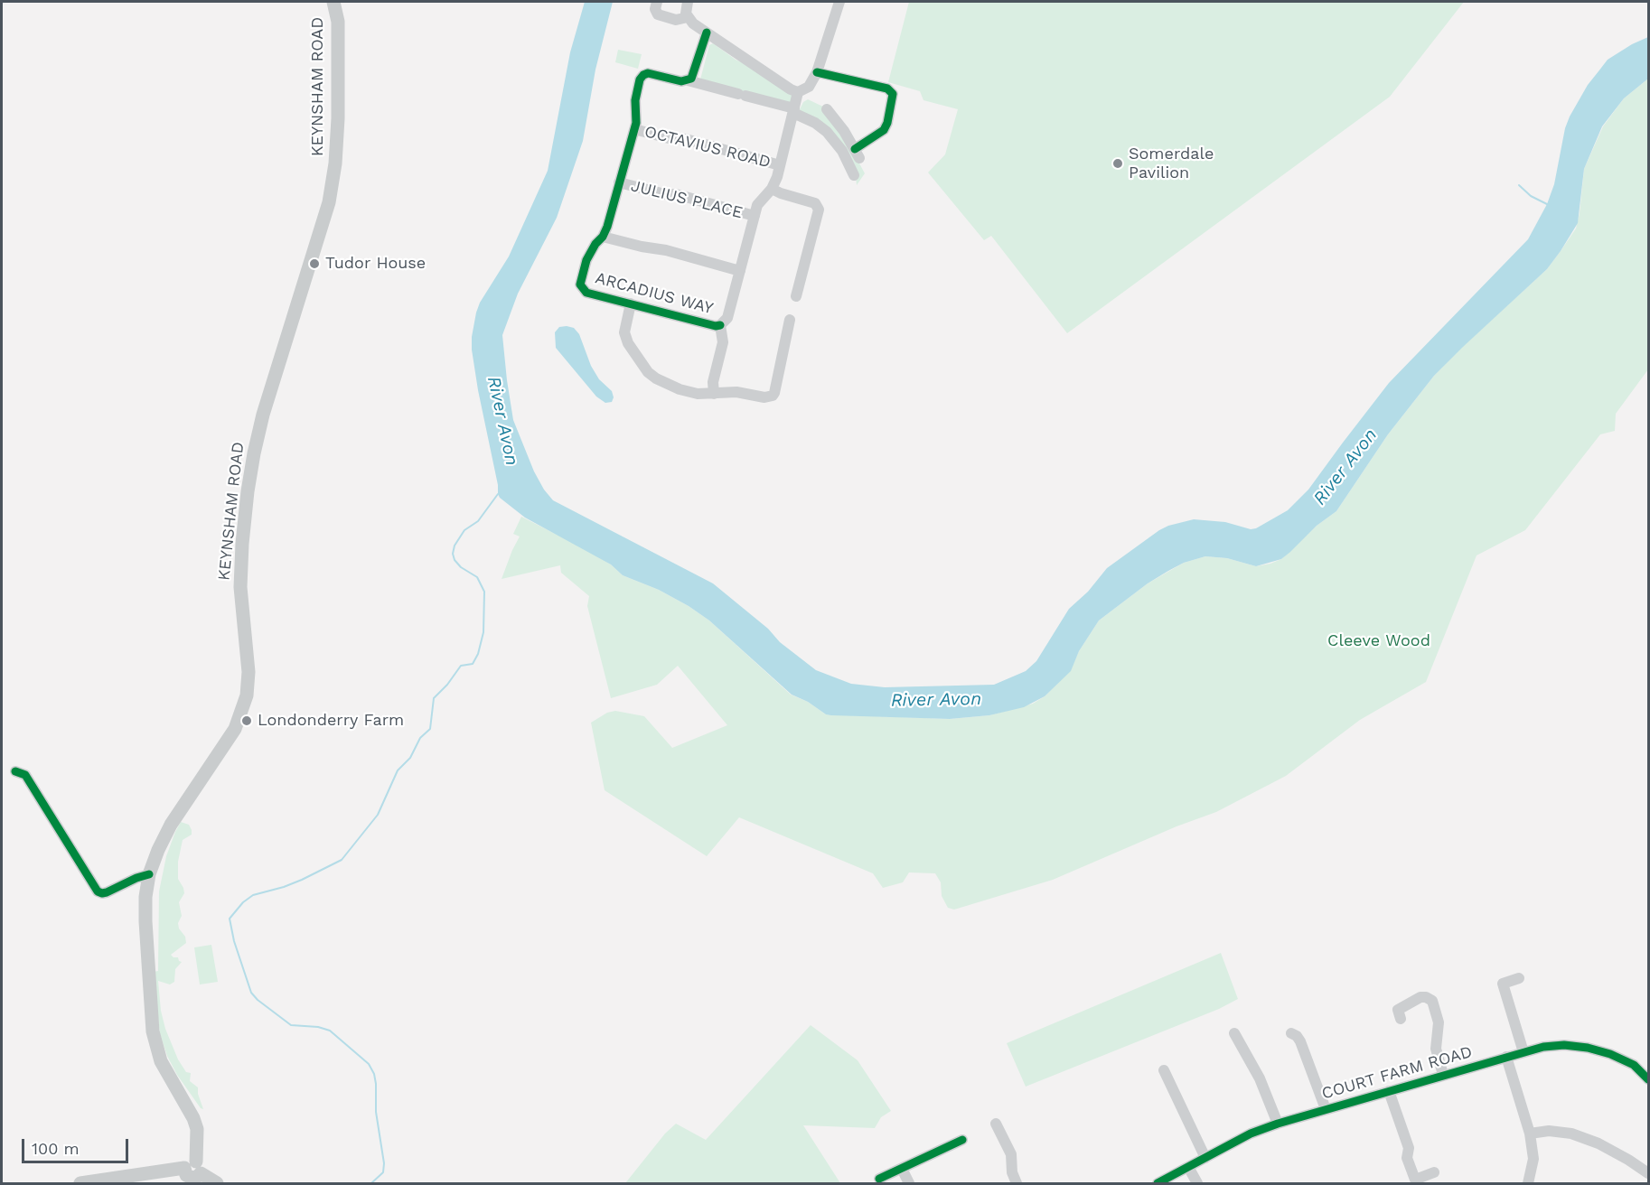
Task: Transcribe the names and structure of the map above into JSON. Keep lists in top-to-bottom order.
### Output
{
  "streets": {
    "main road": ["KEYNSHAM ROAD"],
    "street": [
      "OCTAVIUS ROAD",
      "JULIUS PLACE",
      "ARCADIUS WAY",
      "COURT FARM ROAD"
    ]
  },
  "crossings": [
    ["OCTAVIUS ROAD", "ARCADIUS WAY"],
    ["JULIUS PLACE", "ARCADIUS WAY"]
  ],
  "water": ["River Avon"],
  "parks": ["Cleeve Wood"],
  "places": ["Somerdale Pavilion", "Tudor House", "Londonderry Farm"],
  "scale_bar": "100 m"
}
